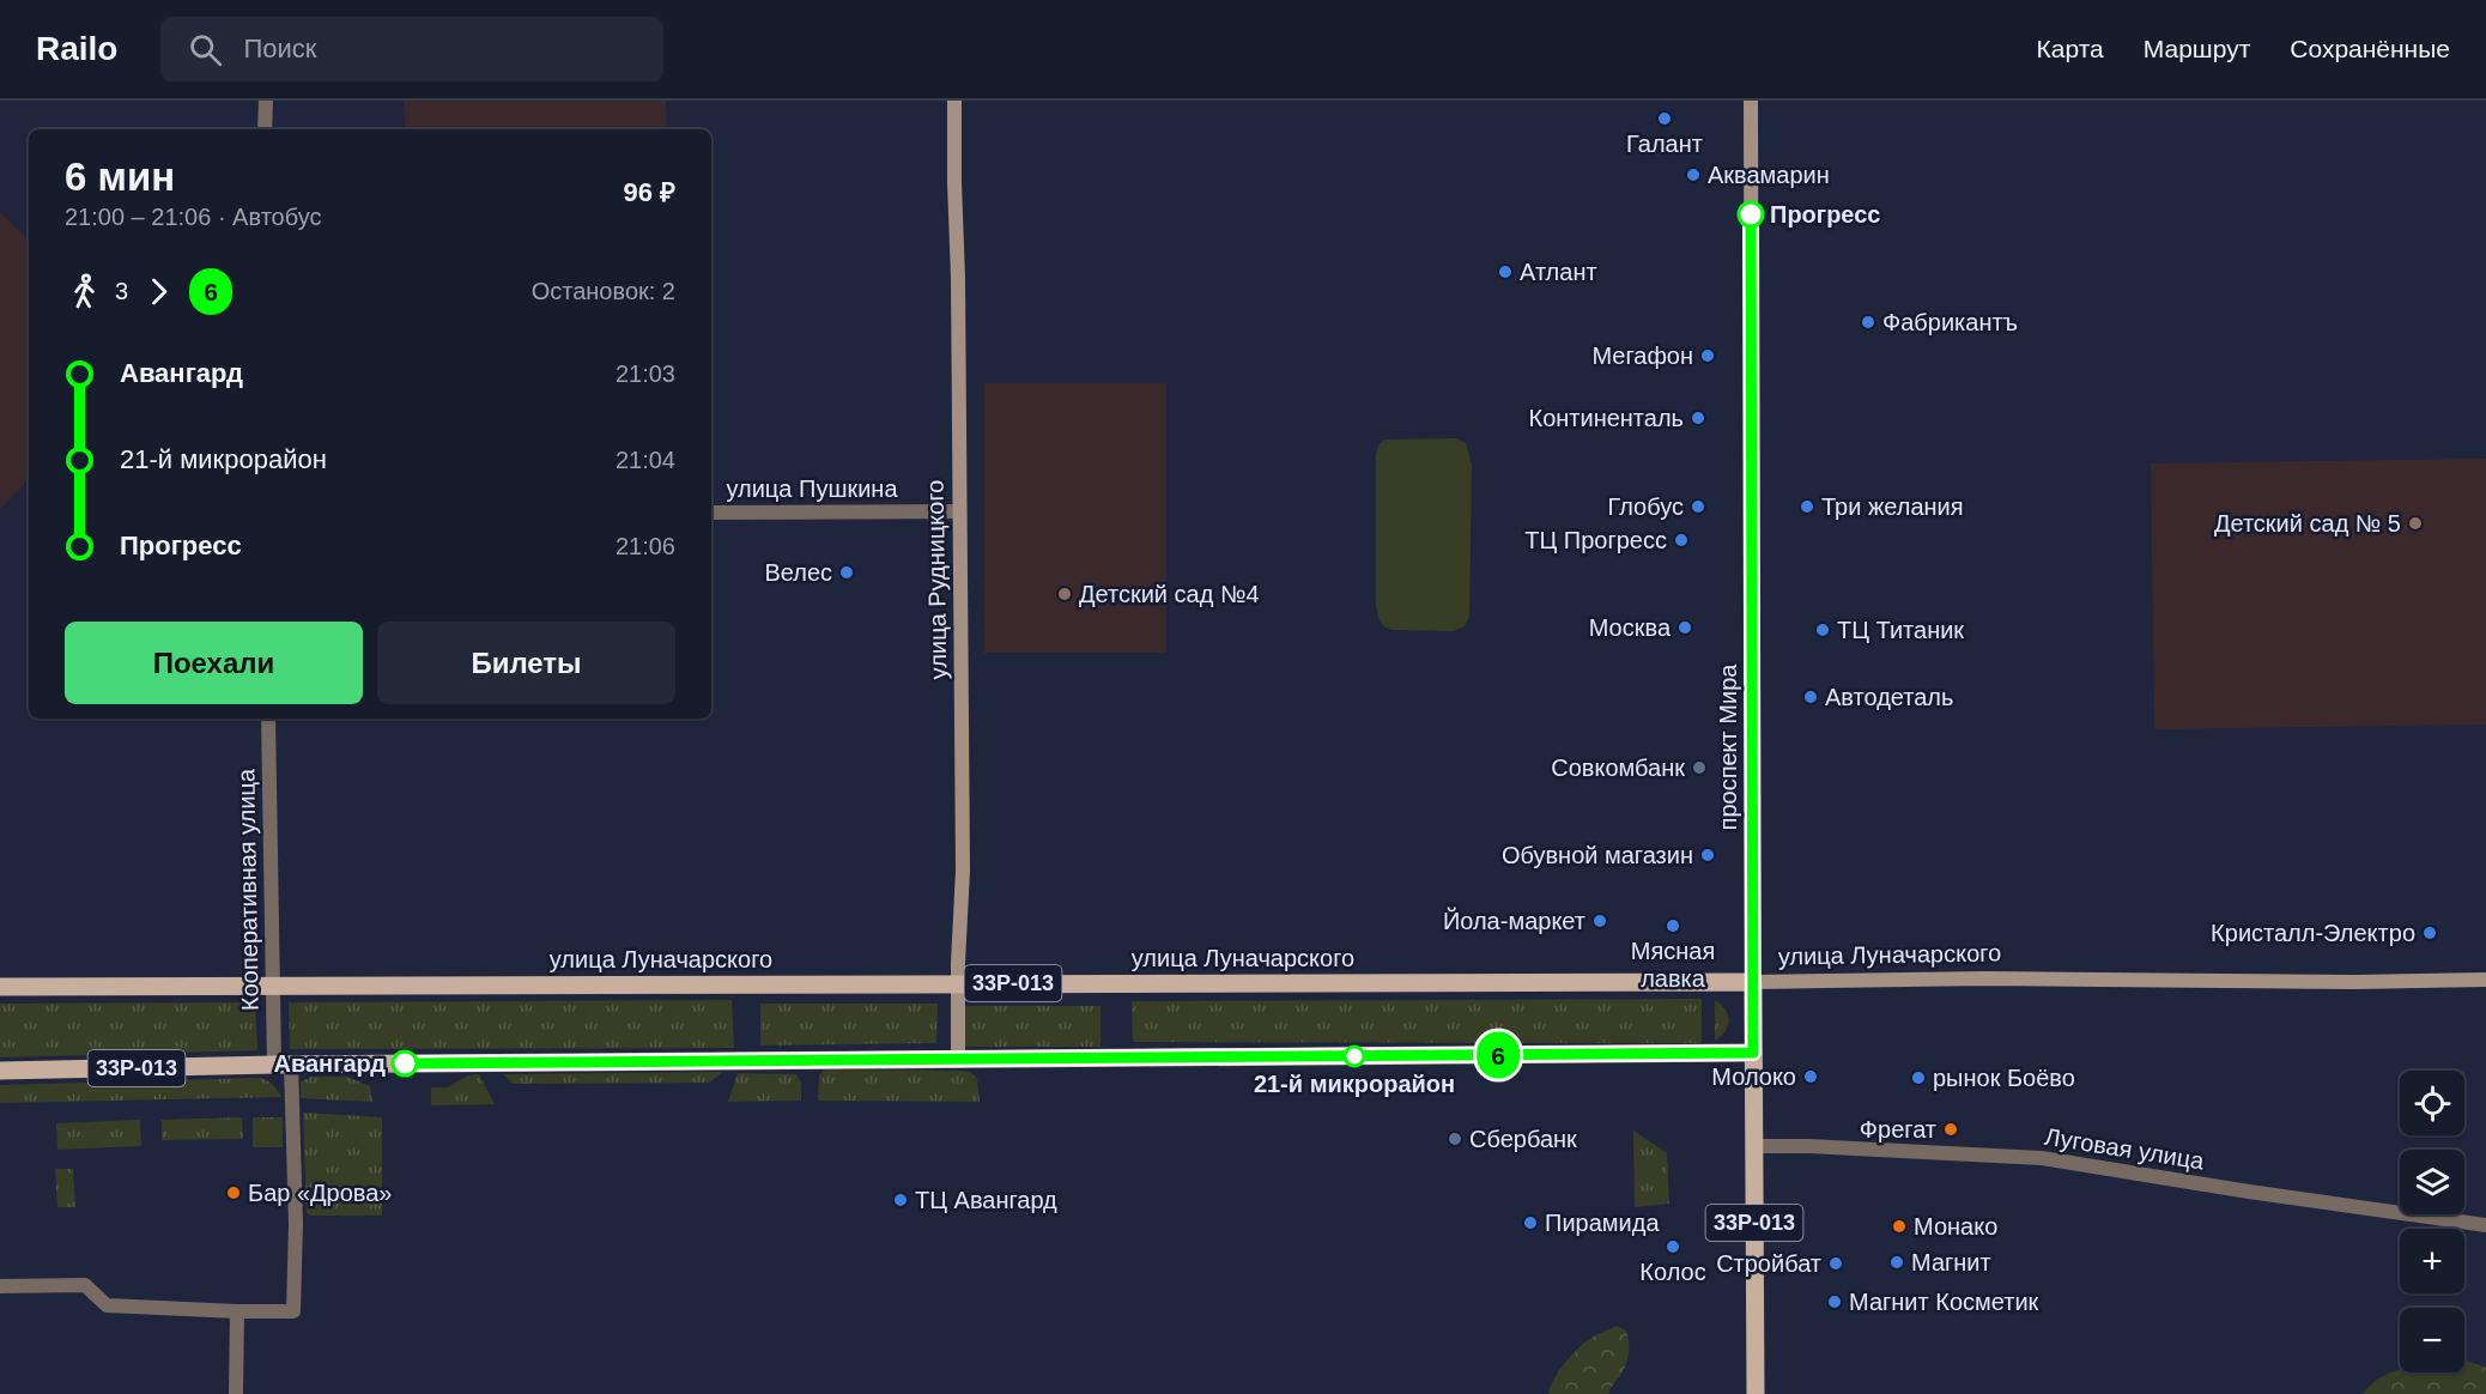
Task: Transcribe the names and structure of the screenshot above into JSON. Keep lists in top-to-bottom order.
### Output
{
  "streets": {
    "main road": ["проспект Мира", "улица Луначарского", "33Р-013"],
    "street": [
      "улица Пушкина",
      "улица Рудницкого",
      "Кооперативная улица",
      "Луговая улица"
    ]
  },
  "crossings": [
    ["улица Пушкина", "улица Рудницкого"],
    ["улица Рудницкого", "улица Луначарского"],
    ["улица Рудницкого", "33Р-013"],
    ["проспект Мира", "улица Луначарского"],
    ["проспект Мира", "33Р-013"],
    ["проспект Мира", "Луговая улица"],
    ["Кооперативная улица", "улица Луначарского"],
    ["Кооперативная улица", "33Р-013"]
  ],
  "places": [
    "Галант",
    "Аквамарин",
    "Прогресс",
    "Атлант",
    "Фабрикантъ",
    "Мегафон",
    "Континенталь",
    "Глобус",
    "Три желания",
    "Детский сад № 5",
    "ТЦ Прогресс",
    "Велес",
    "Детский сад №4",
    "Москва",
    "ТЦ Титаник",
    "Автодеталь",
    "Совкомбанк",
    "Обувной магазин",
    "Йола-маркет",
    "Мясная лавка",
    "Кристалл-Электро",
    "21-й микрорайон",
    "Авангард",
    "Молоко",
    "рынок Боёво",
    "Фрегат",
    "Сбербанк",
    "Бар «Дрова»",
    "ТЦ Авангард",
    "Пирамида",
    "Монако",
    "Колос",
    "Магнит",
    "Стройбат",
    "Магнит Косметик"
  ],
  "lines": ["bus line 6"],
  "page": {
    "header": "Railo",
    "search": "Поиск",
    "nav": ["Карта", "Маршрут", "Сохранённые"],
    "on_map": "6",
    "heading": ["6 мин", "21:00 – 21:06 · Автобус", "96 ₽"],
    "legs": ["3", "6", "Остановок: 2"],
    "list": [
      {
        "name": "Авангард",
        "value": "21:03"
      },
      {
        "name": "21-й микрорайон",
        "value": "21:04"
      },
      {
        "name": "Прогресс",
        "value": "21:06"
      }
    ],
    "buttons": ["Поехали", "Билеты"],
    "map_buttons": ["+", "−"]
  }
}
